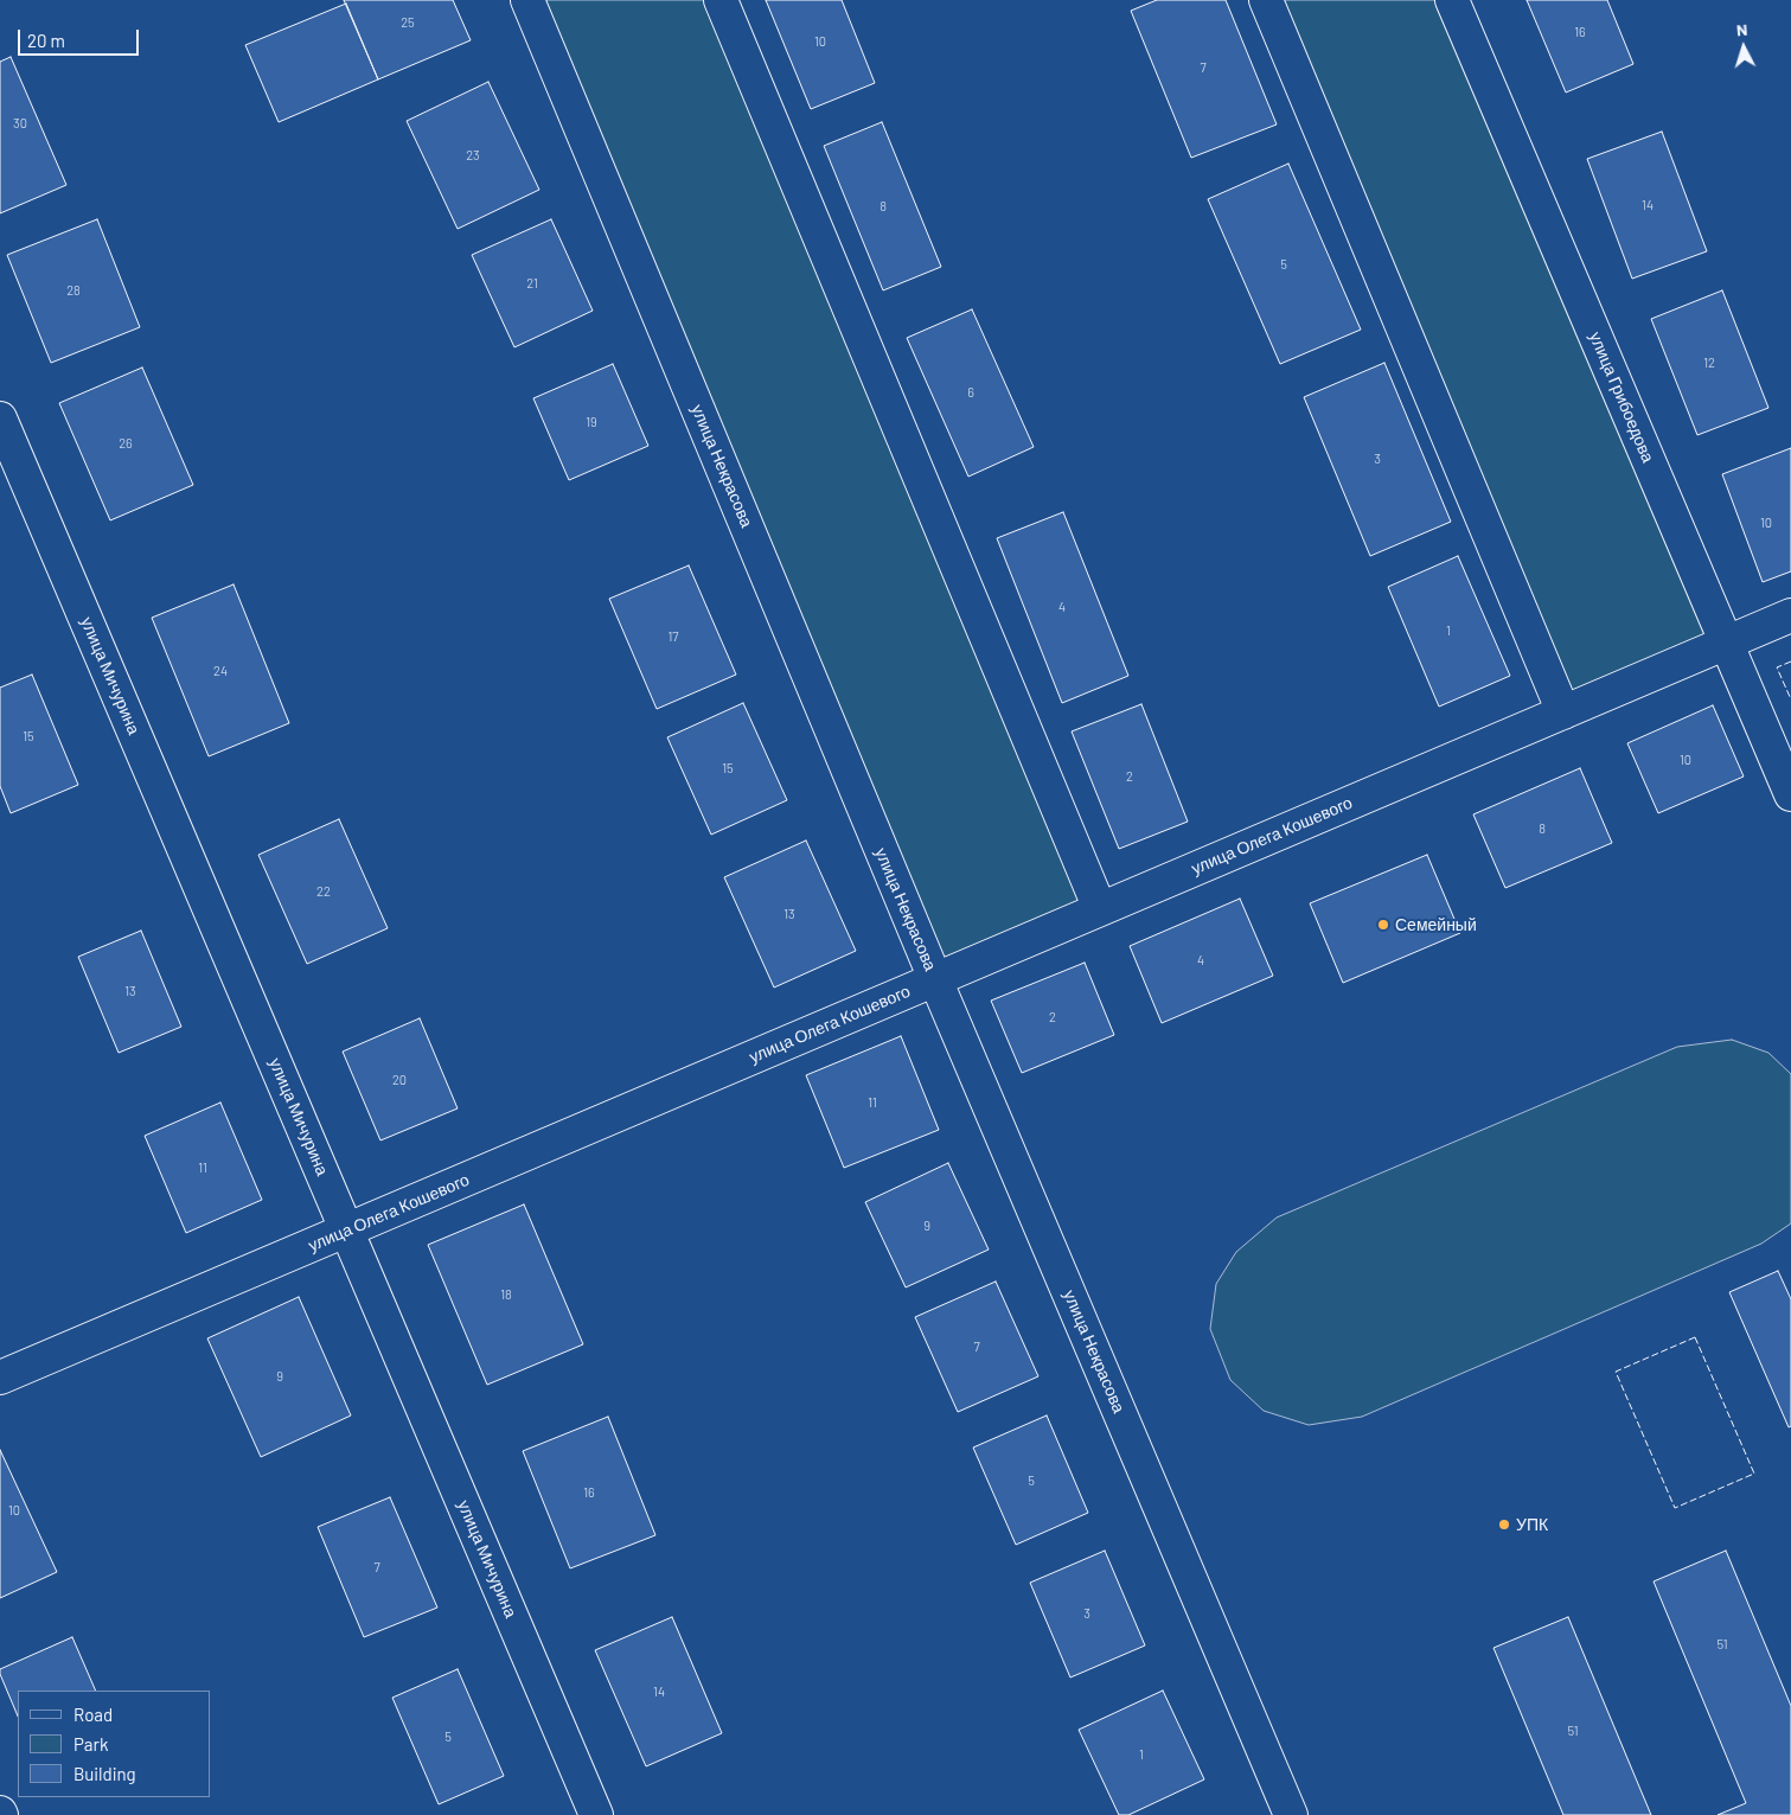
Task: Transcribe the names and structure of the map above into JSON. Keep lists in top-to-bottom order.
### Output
{
  "streets": {
    "street": [
      "улица Грибоедова",
      "улица Некрасова",
      "улица Мичурина",
      "улица Олега Кошевого"
    ]
  },
  "crossings": [
    ["улица Грибоедова", "улица Олега Кошевого"],
    ["улица Некрасова", "улица Олега Кошевого"],
    ["улица Мичурина", "улица Олега Кошевого"]
  ],
  "places": ["Семейный", "УПК"],
  "house_numbers": [
    "25",
    "16",
    "10",
    "7",
    "30",
    "23",
    "14",
    "8",
    "5",
    "21",
    "28",
    "12",
    "6",
    "19",
    "26",
    "3",
    "10",
    "4",
    "1",
    "17",
    "24",
    "15",
    "10",
    "15",
    "2",
    "8",
    "22",
    "13",
    "4",
    "13",
    "2",
    "20",
    "11",
    "11",
    "9",
    "18",
    "7",
    "9",
    "5",
    "16",
    "10",
    "7",
    "3",
    "51",
    "14",
    "51",
    "5",
    "1"
  ],
  "legend": ["Road", "Park", "Building"],
  "scale_bar": "20 m",
  "north": "top"
}
